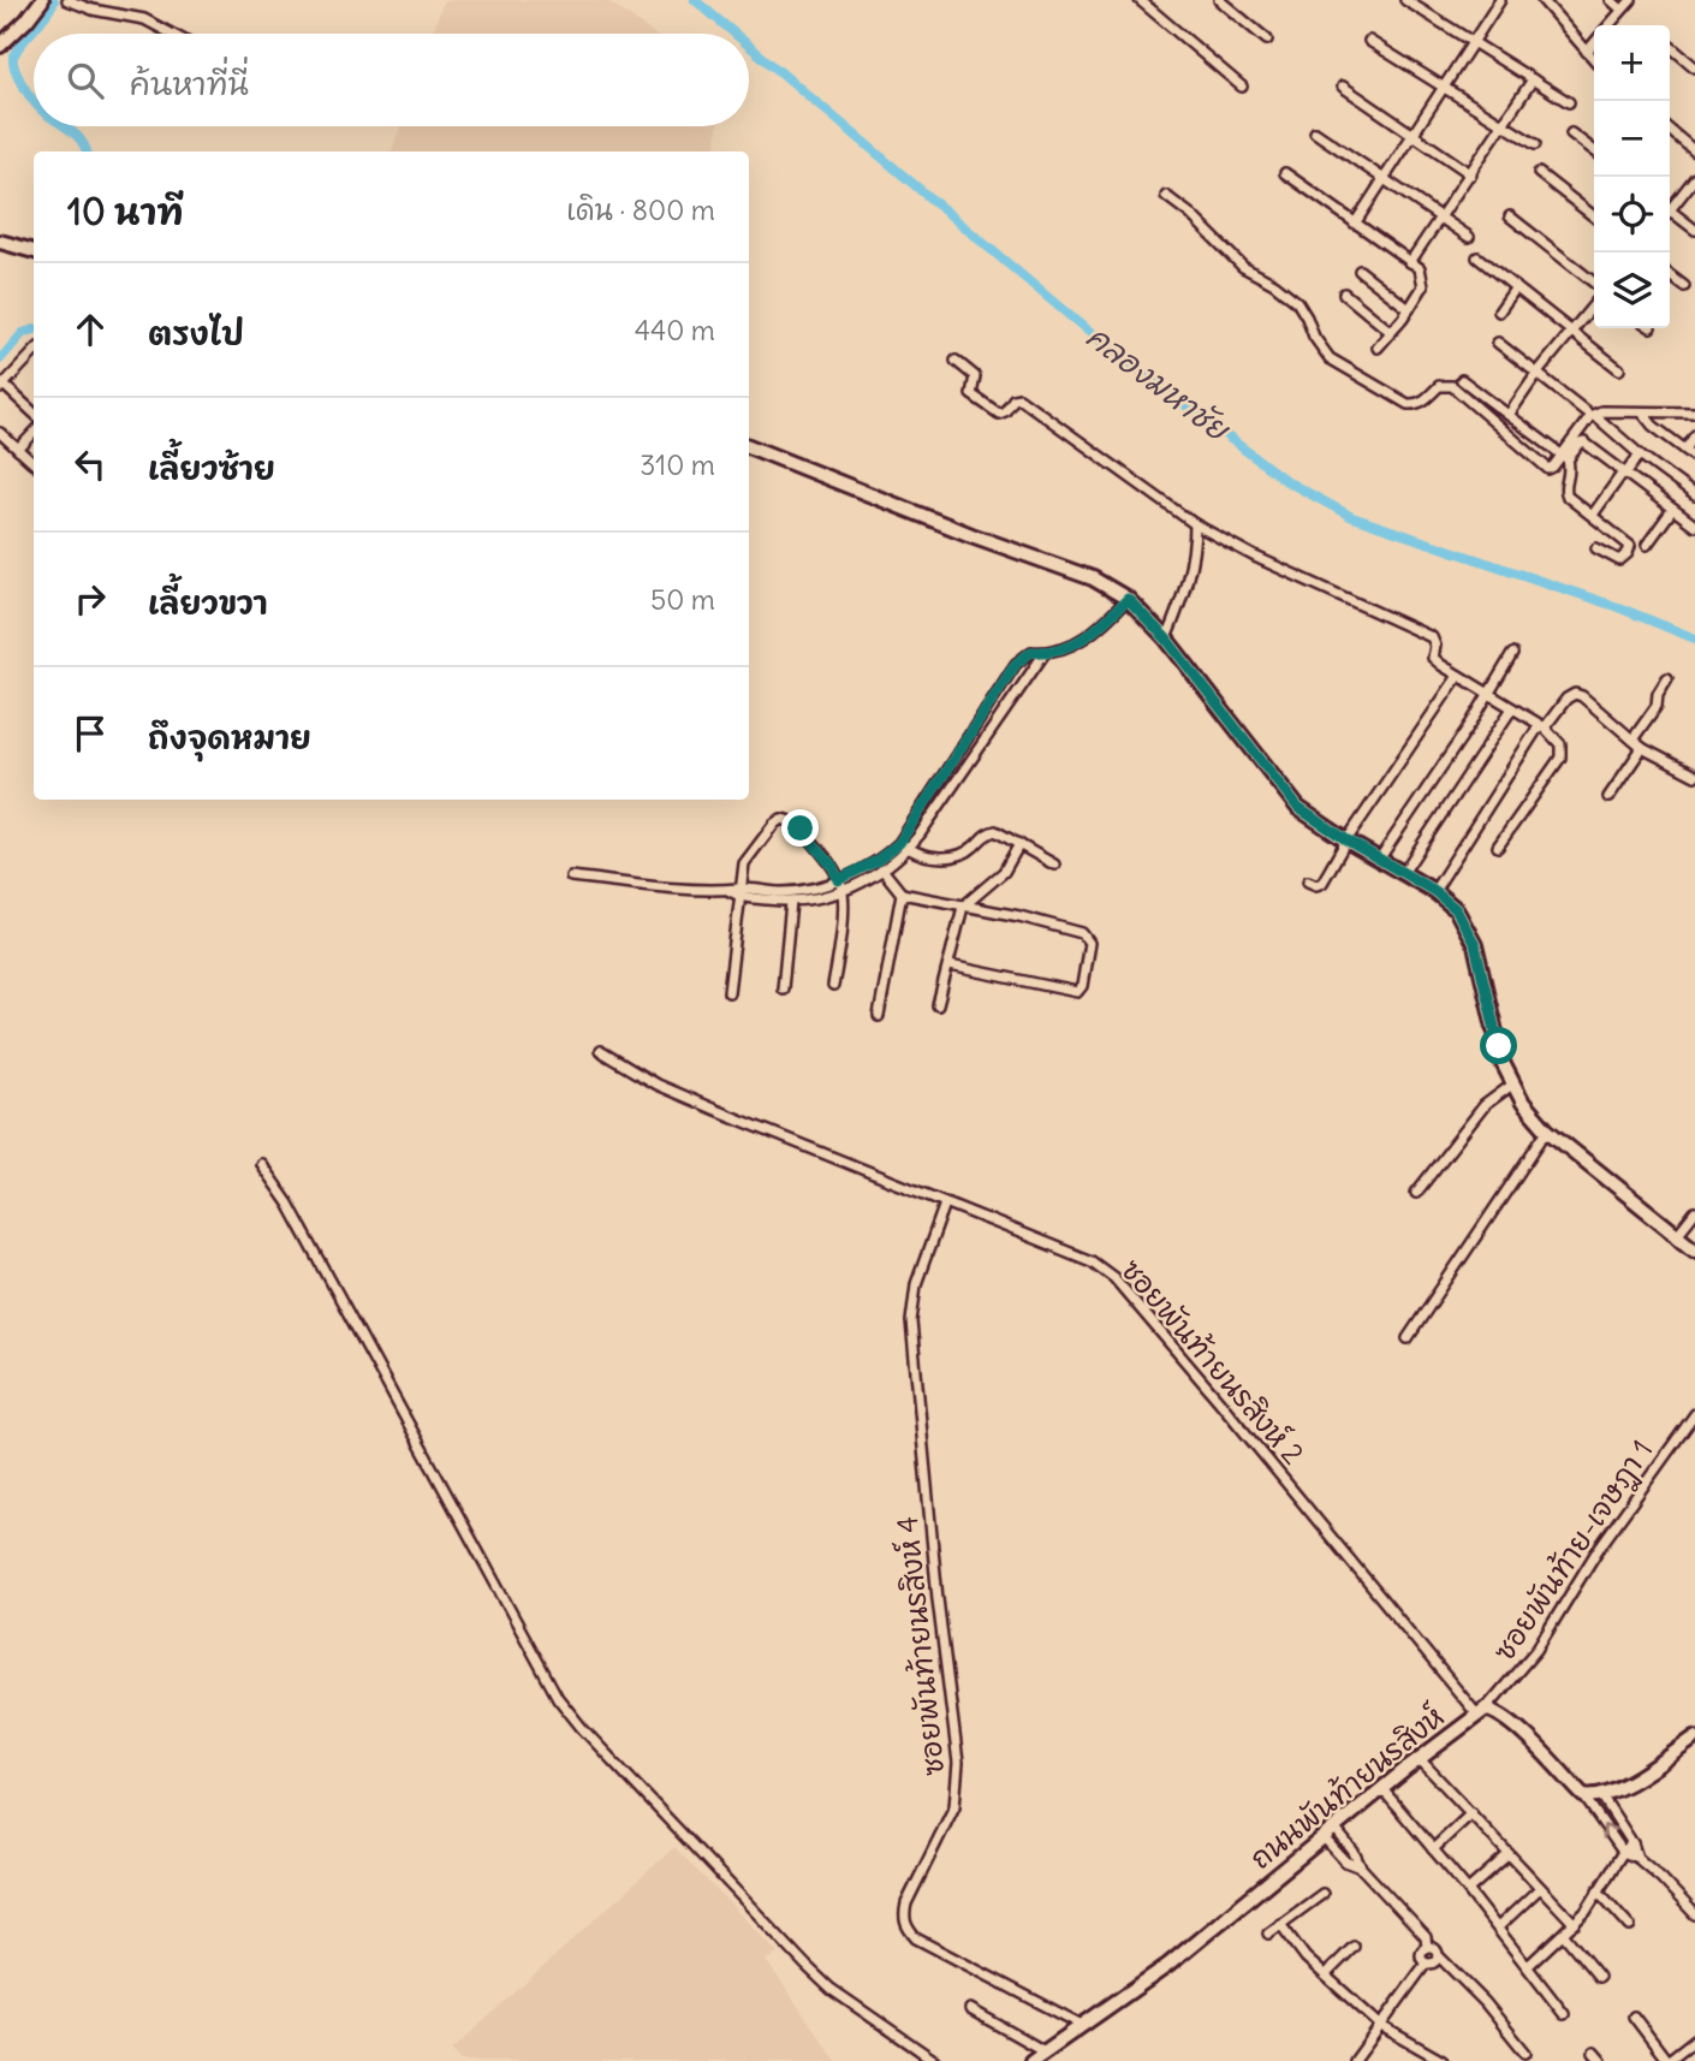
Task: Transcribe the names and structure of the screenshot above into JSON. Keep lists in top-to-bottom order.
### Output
{
  "streets": {
    "street": [
      "ซอยพันท้ายนรสิงห์ 2",
      "ซอยพันท้าย-เจษฎา 1",
      "ซอยพันท้ายนรสิงห์ 4",
      "ถนนพันท้ายนรสิงห์"
    ]
  },
  "crossings": [
    ["ซอยพันท้ายนรสิงห์ 2", "ซอยพันท้าย-เจษฎา 1"],
    ["ซอยพันท้ายนรสิงห์ 2", "ซอยพันท้ายนรสิงห์ 4"],
    ["ซอยพันท้ายนรสิงห์ 2", "ถนนพันท้ายนรสิงห์"],
    ["ซอยพันท้าย-เจษฎา 1", "ถนนพันท้ายนรสิงห์"],
    ["ซอยพันท้ายนรสิงห์ 4", "ถนนพันท้ายนรสิงห์"]
  ],
  "water": ["คลองมหาชัย"],
  "page": {
    "map_buttons": ["+", "−"],
    "search": "ค้นหาที่นี่",
    "heading": ["10 นาที", "เดิน · 800 m"],
    "list": [
      ["ตรงไป", "440 m"],
      ["เลี้ยวซ้าย", "310 m"],
      ["เลี้ยวขวา", "50 m"],
      "ถึงจุดหมาย"
    ]
  }
}
